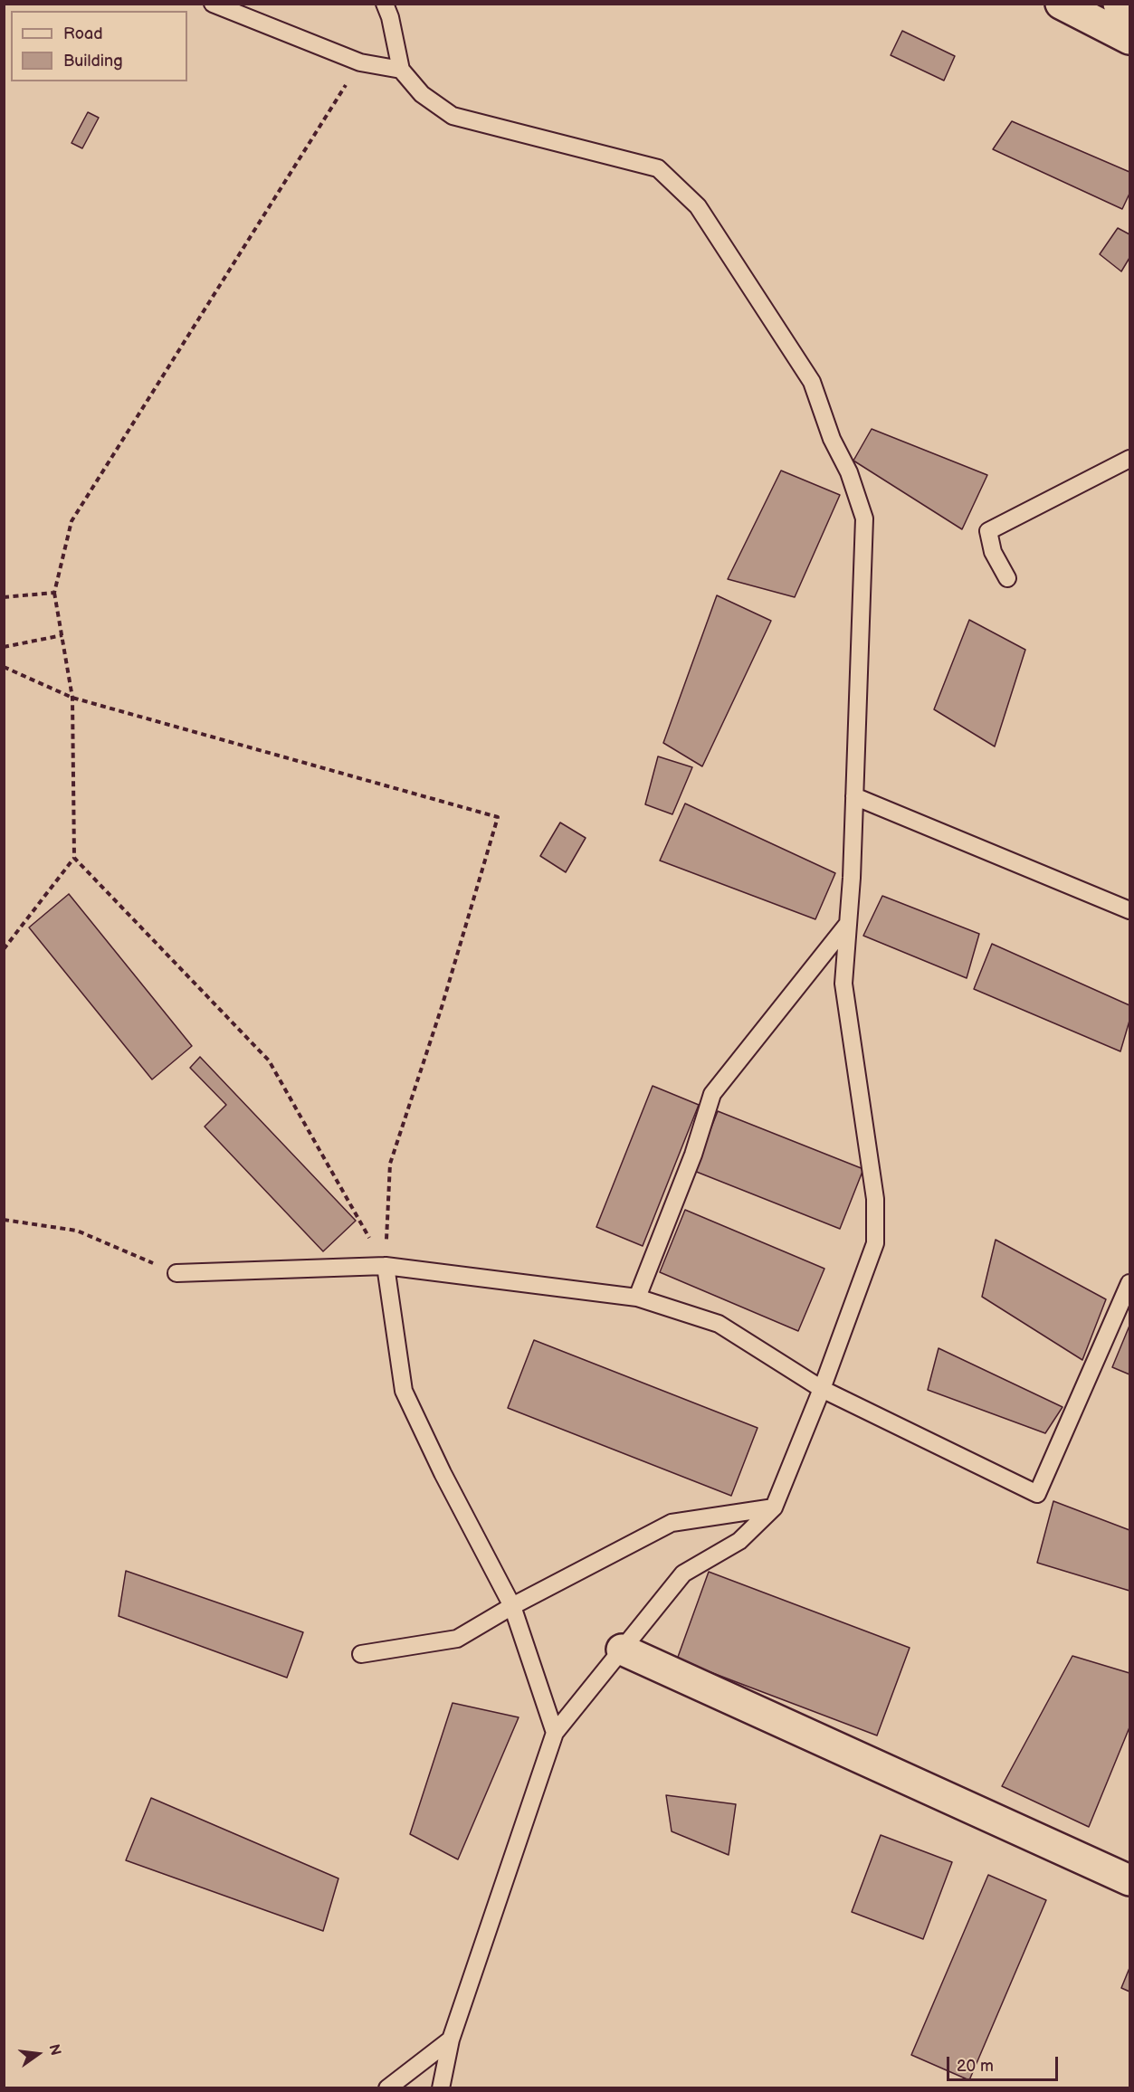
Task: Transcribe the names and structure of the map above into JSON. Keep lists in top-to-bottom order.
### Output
{
  "legend": ["Road", "Building"],
  "scale_bar": "20 m",
  "north": "right"
}
